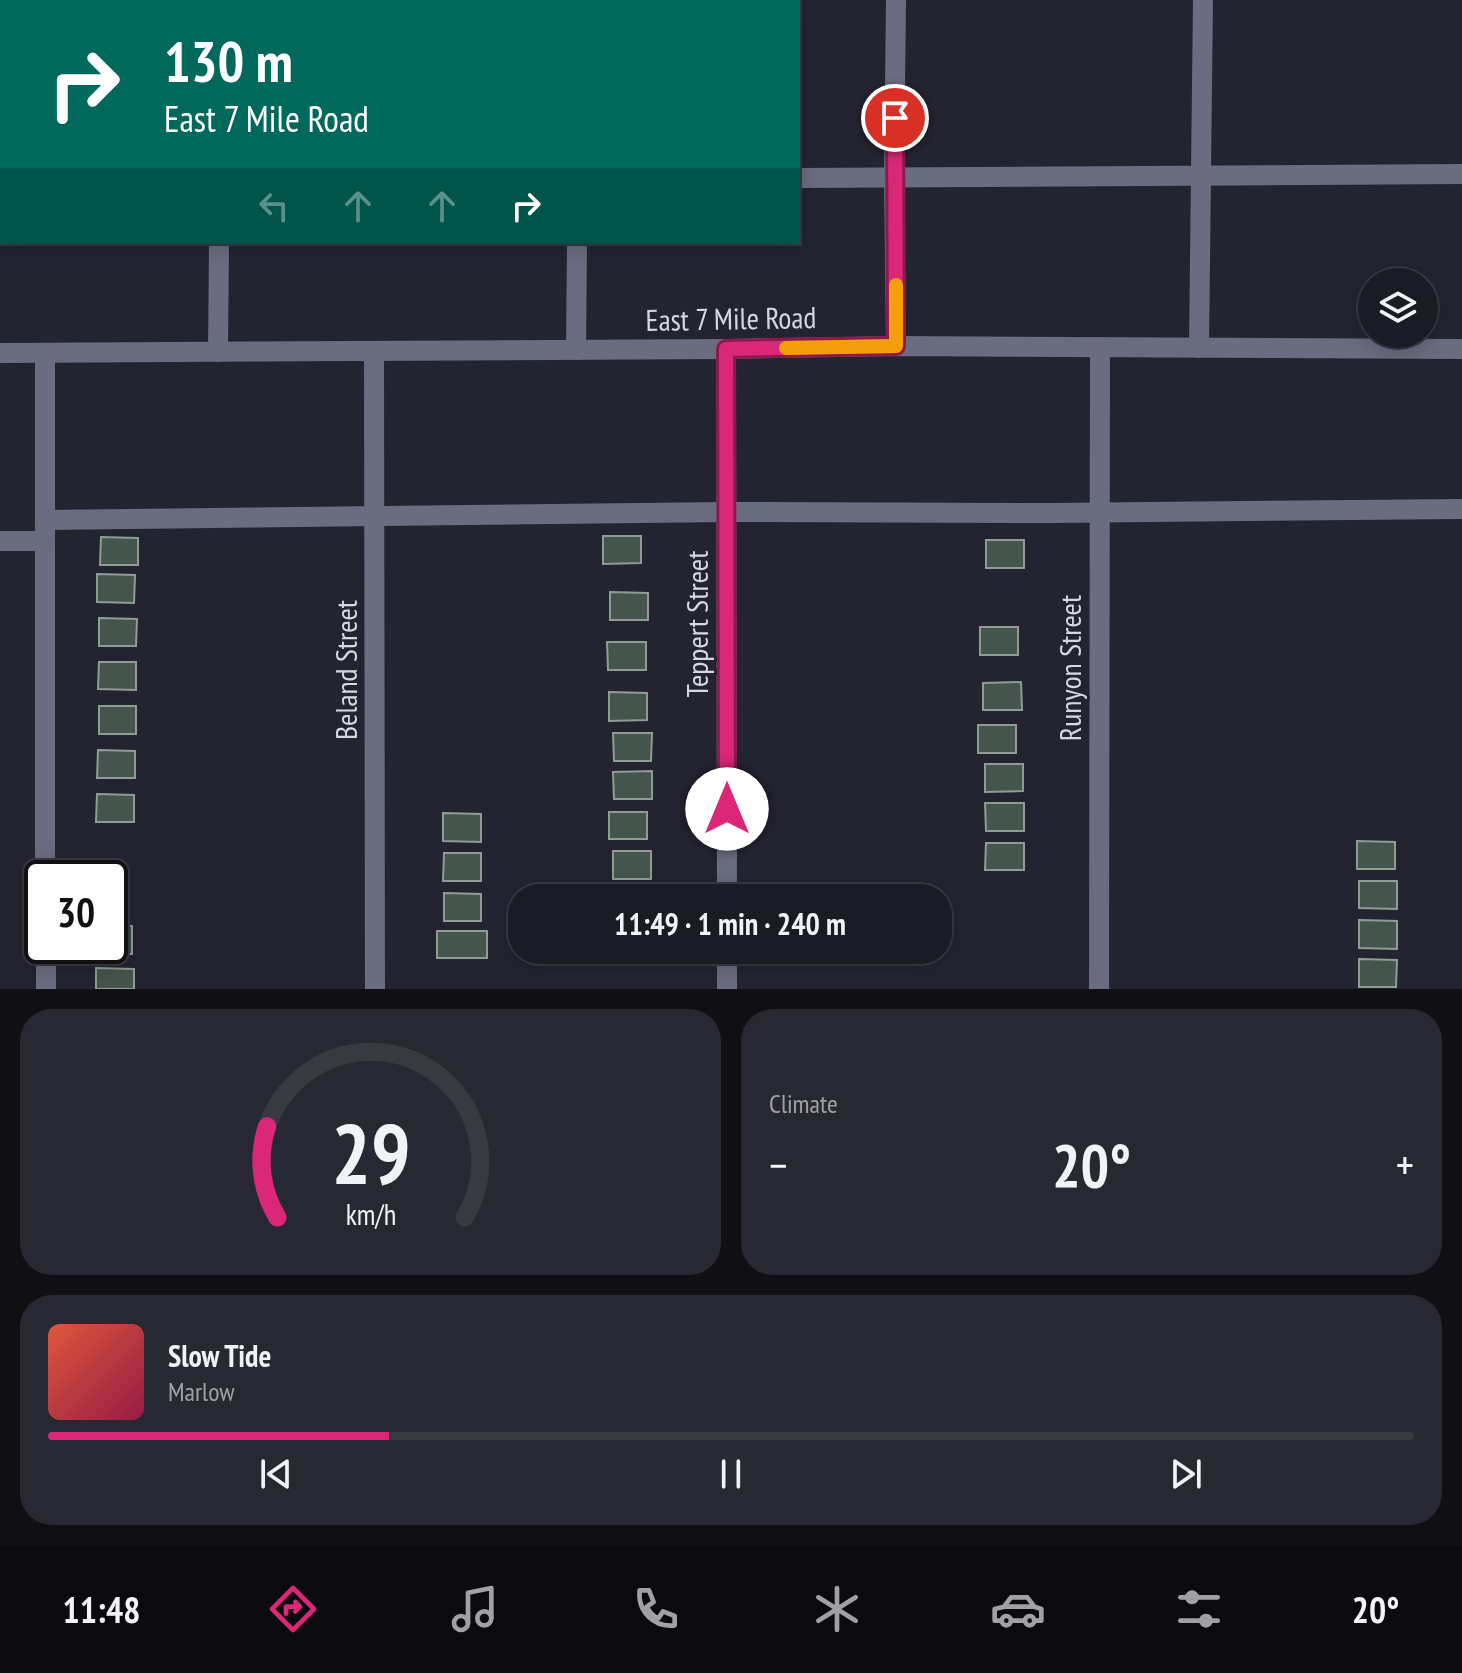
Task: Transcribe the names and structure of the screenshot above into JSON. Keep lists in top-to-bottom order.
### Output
{
  "streets": {
    "street": [
      "East 7 Mile Road",
      "Teppert Street",
      "Runyon Street",
      "Beland Street"
    ]
  },
  "crossings": [
    ["East 7 Mile Road", "Teppert Street"],
    ["East 7 Mile Road", "Runyon Street"],
    ["East 7 Mile Road", "Beland Street"]
  ],
  "page": {
    "turn": ["130 m", "East 7 Mile Road"],
    "limit": "30",
    "trip": "11:49 · 1 min · 240 m",
    "tile": "Climate",
    "heat": ["−", "20°", "+"],
    "song": ["Slow Tide", "Marlow"],
    "tabs": ["11:48", "20°"],
    "gauge": ["29", "km/h"]
  }
}
